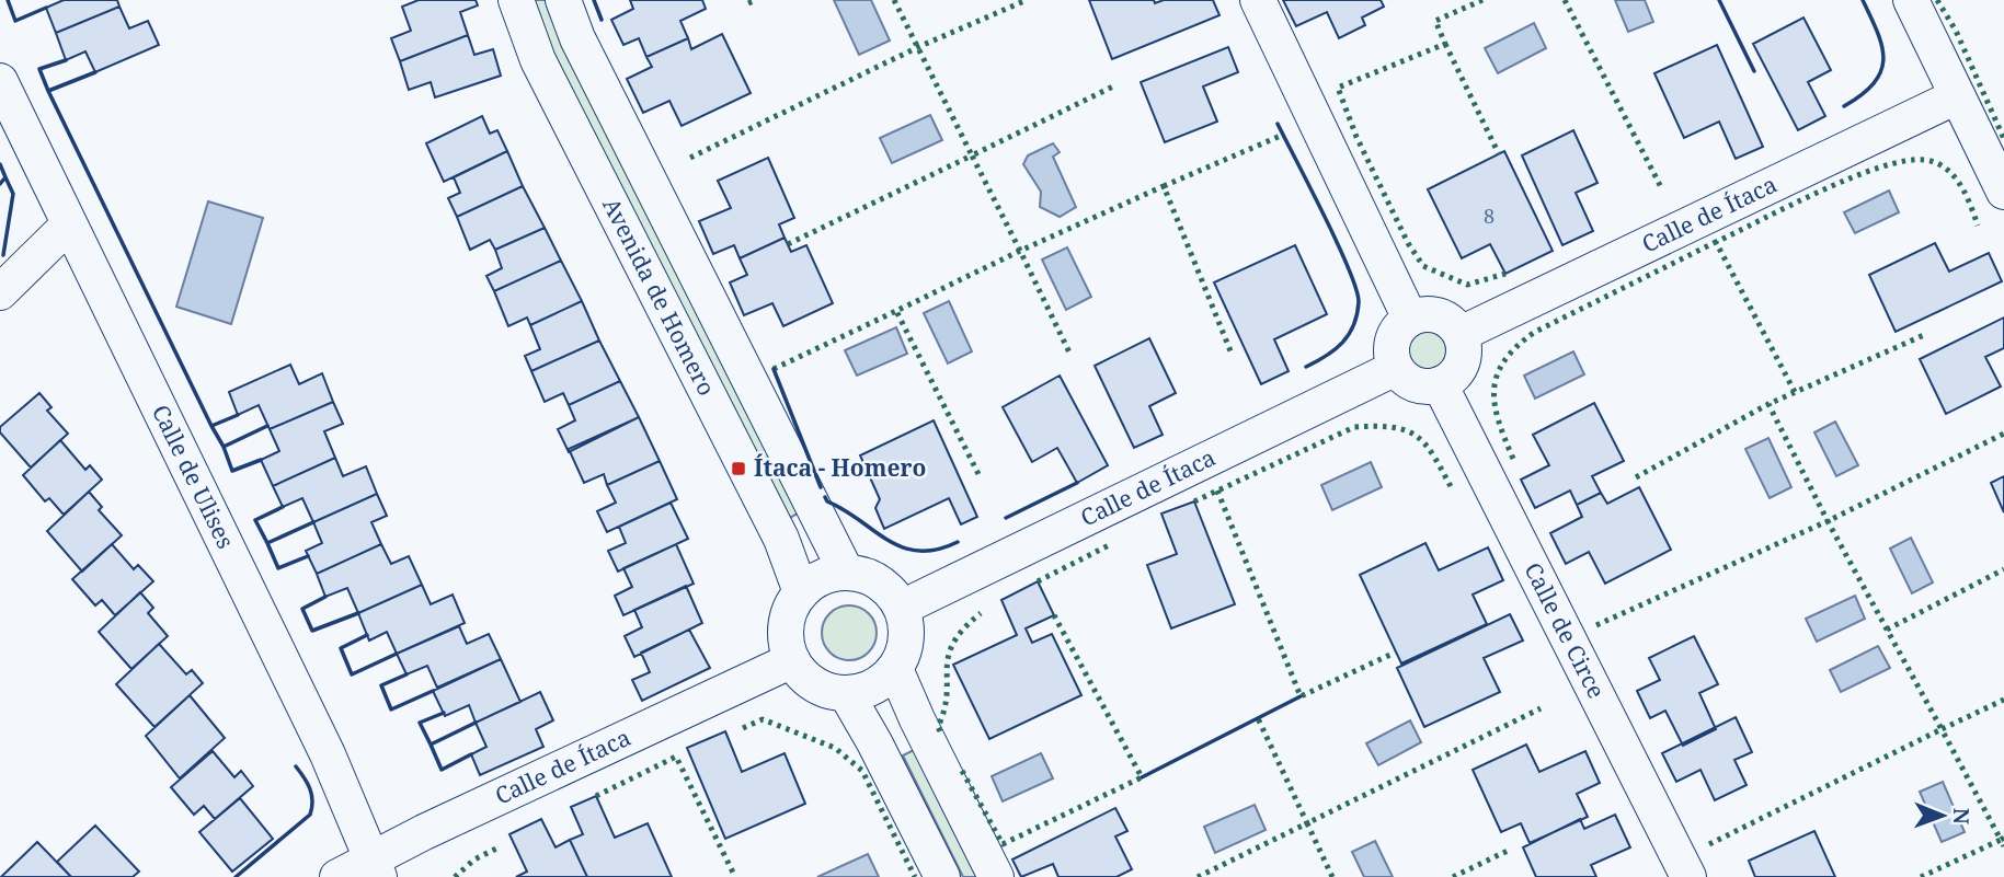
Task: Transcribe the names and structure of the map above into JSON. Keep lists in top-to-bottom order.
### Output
{
  "streets": {
    "street": [
      "Calle de Ítaca",
      "Avenida de Homero",
      "Calle de Ulises",
      "Calle de Circe"
    ]
  },
  "crossings": [
    ["Calle de Ítaca", "Avenida de Homero"],
    ["Calle de Ítaca", "Calle de Ulises"],
    ["Calle de Ítaca", "Calle de Circe"]
  ],
  "places": {
    "transit": ["Ítaca - Homero"]
  },
  "house_numbers": ["8"],
  "north": "right"
}
